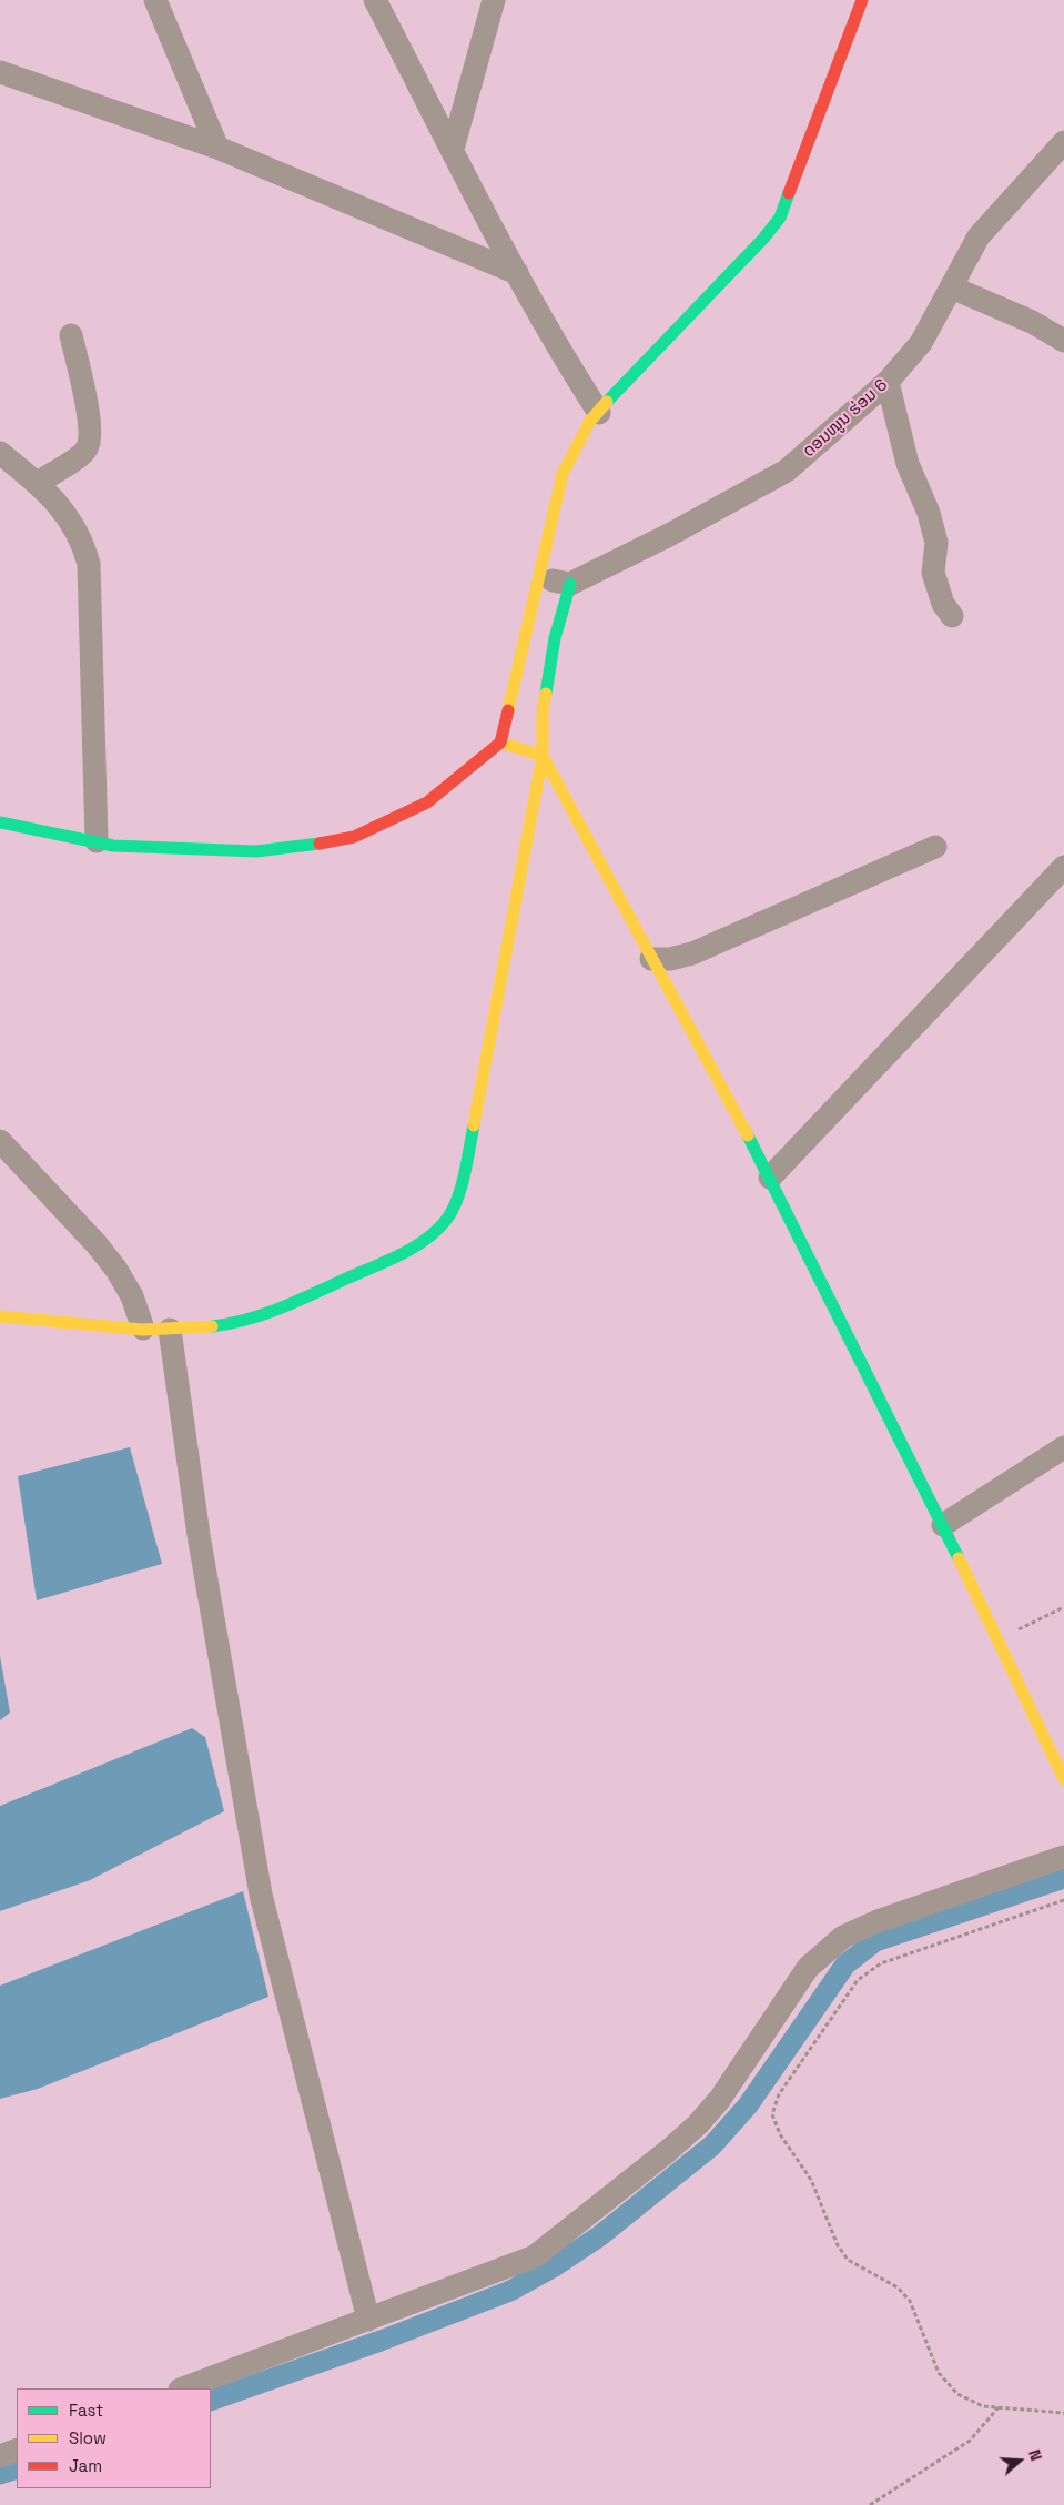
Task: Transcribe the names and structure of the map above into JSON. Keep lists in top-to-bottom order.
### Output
{
  "streets": {
    "street": ["ດອນໜູນ ຮ່ອມ 6"]
  },
  "legend": ["Fast", "Slow", "Jam"],
  "north": "right"
}
